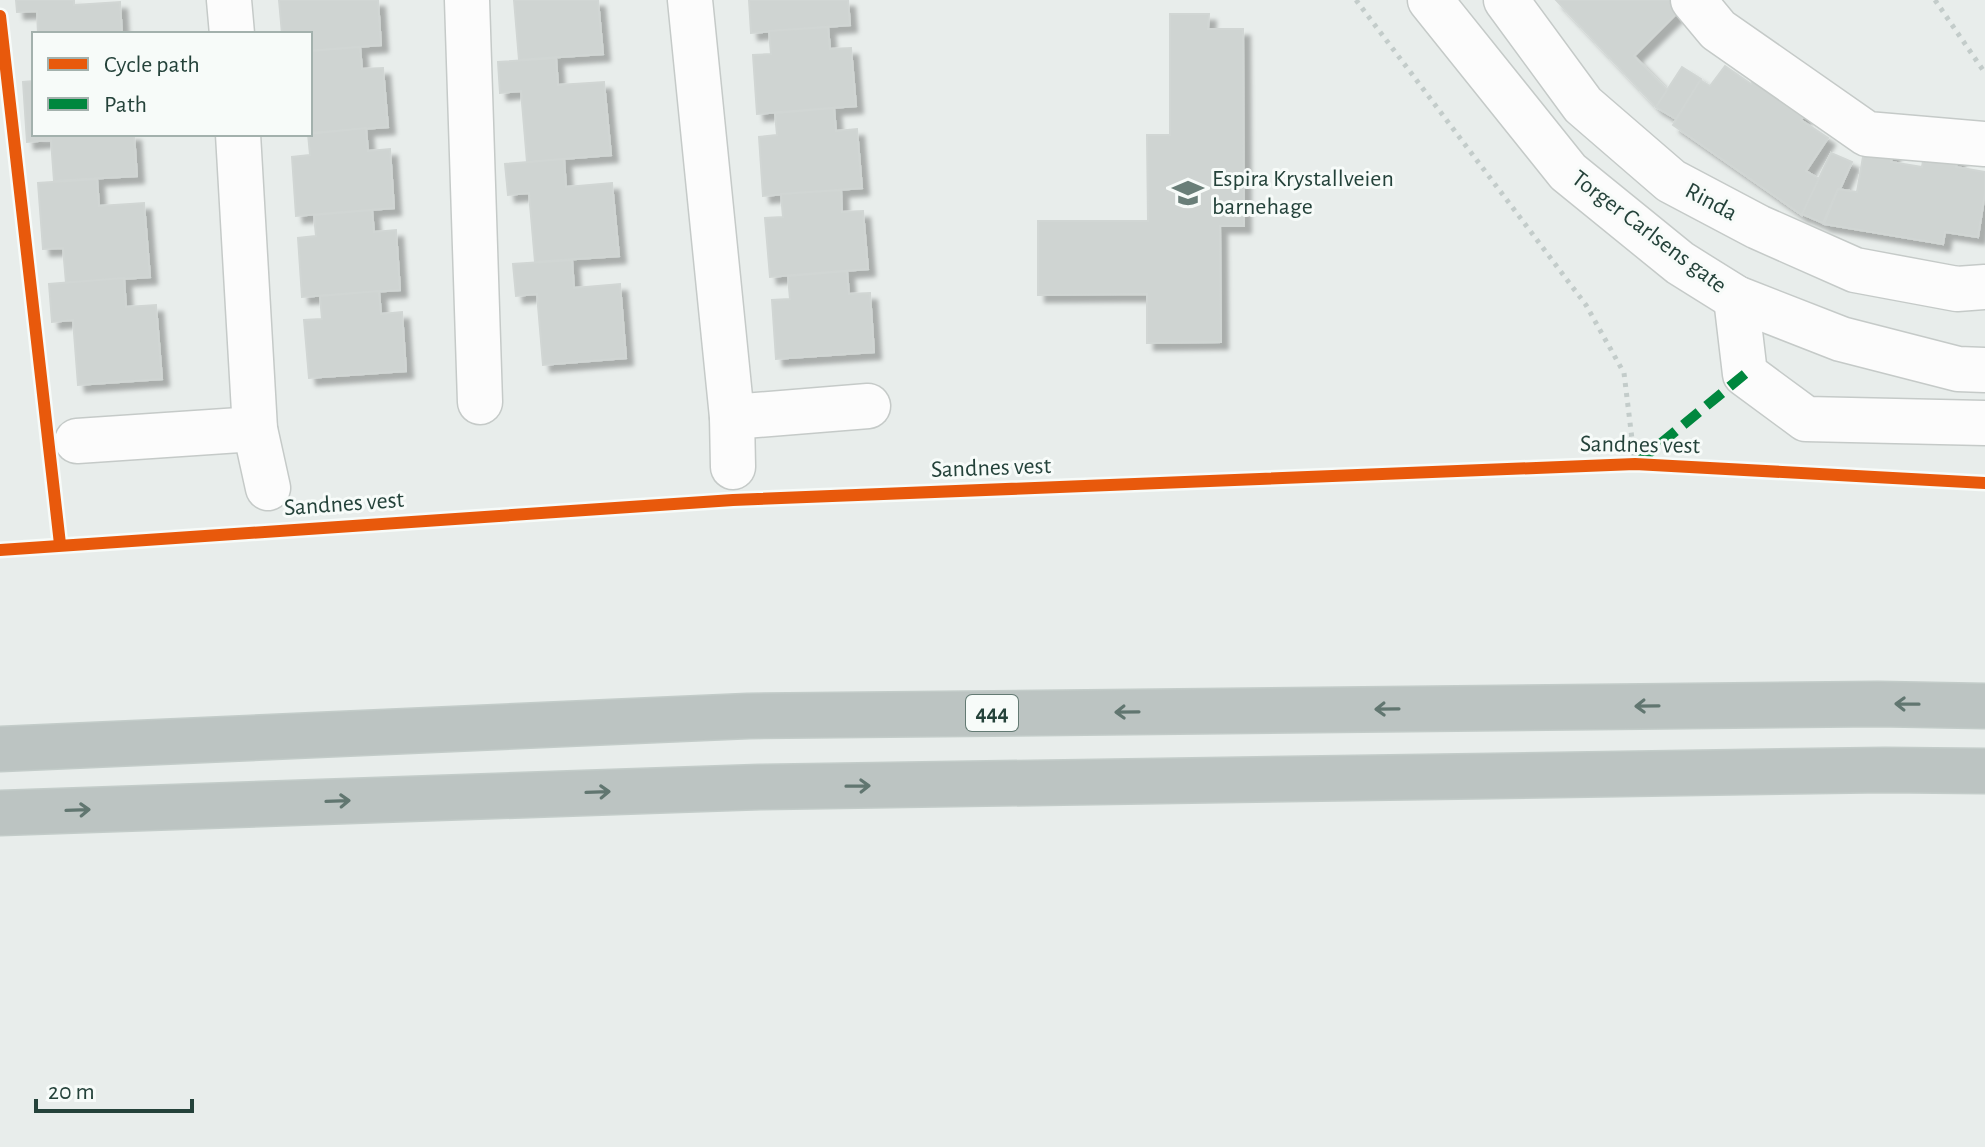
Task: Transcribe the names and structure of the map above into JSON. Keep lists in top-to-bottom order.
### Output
{
  "streets": {
    "highway": ["444"],
    "street": ["Rinda", "Torger Carlsens gate"],
    "cycle path": ["Sandnes vest"]
  },
  "places": {
    "school or university": ["Espira Krystallveien barnehage"]
  },
  "legend": ["Cycle path", "Path"],
  "scale_bar": "20 m"
}
